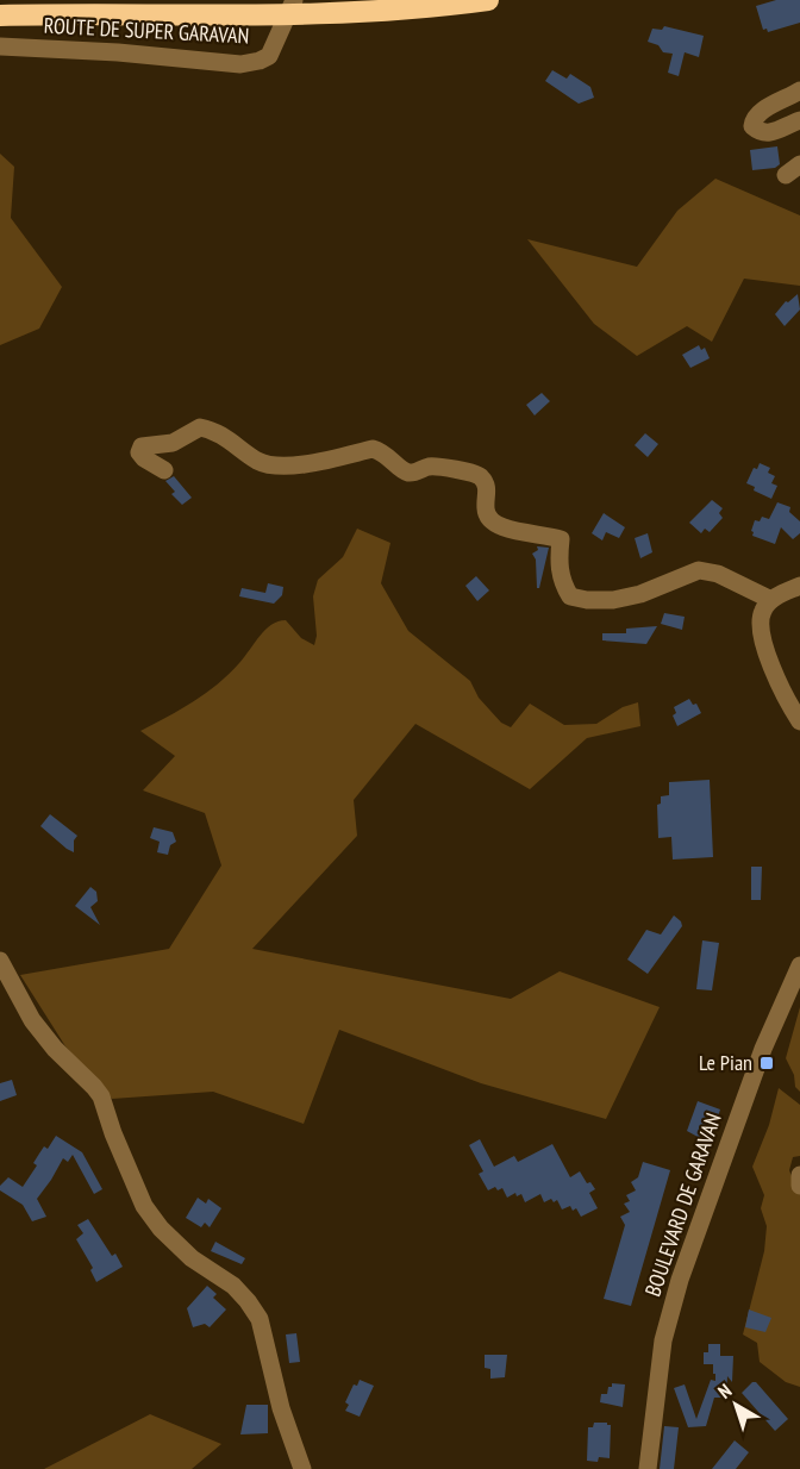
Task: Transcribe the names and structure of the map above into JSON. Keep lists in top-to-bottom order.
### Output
{
  "streets": {
    "street": ["ROUTE DE SUPER GARAVAN", "BOULEVARD DE GARAVAN"]
  },
  "places": {
    "transit": ["Le Pian"]
  },
  "north": "top left"
}
